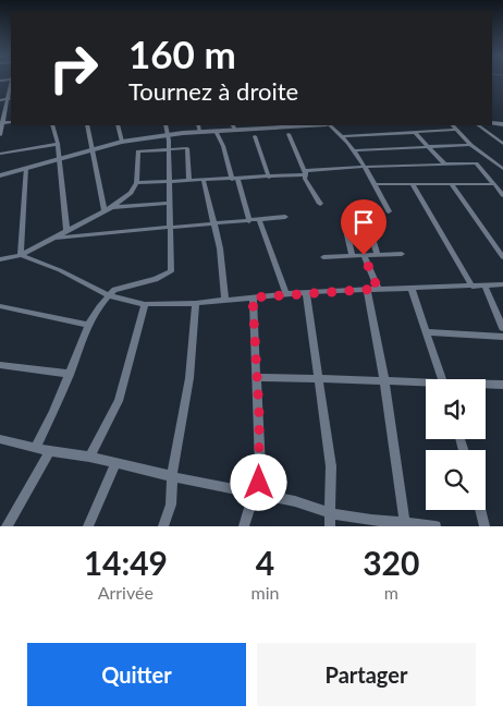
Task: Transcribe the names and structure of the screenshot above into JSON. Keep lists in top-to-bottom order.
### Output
{
  "page": {
    "turn": ["160 m", "Tournez à droite"],
    "eta": [
      "14:49",
      "Arrivée",
      "4",
      "min",
      "320",
      "m"
    ],
    "buttons": ["Quitter", "Partager"]
  }
}
